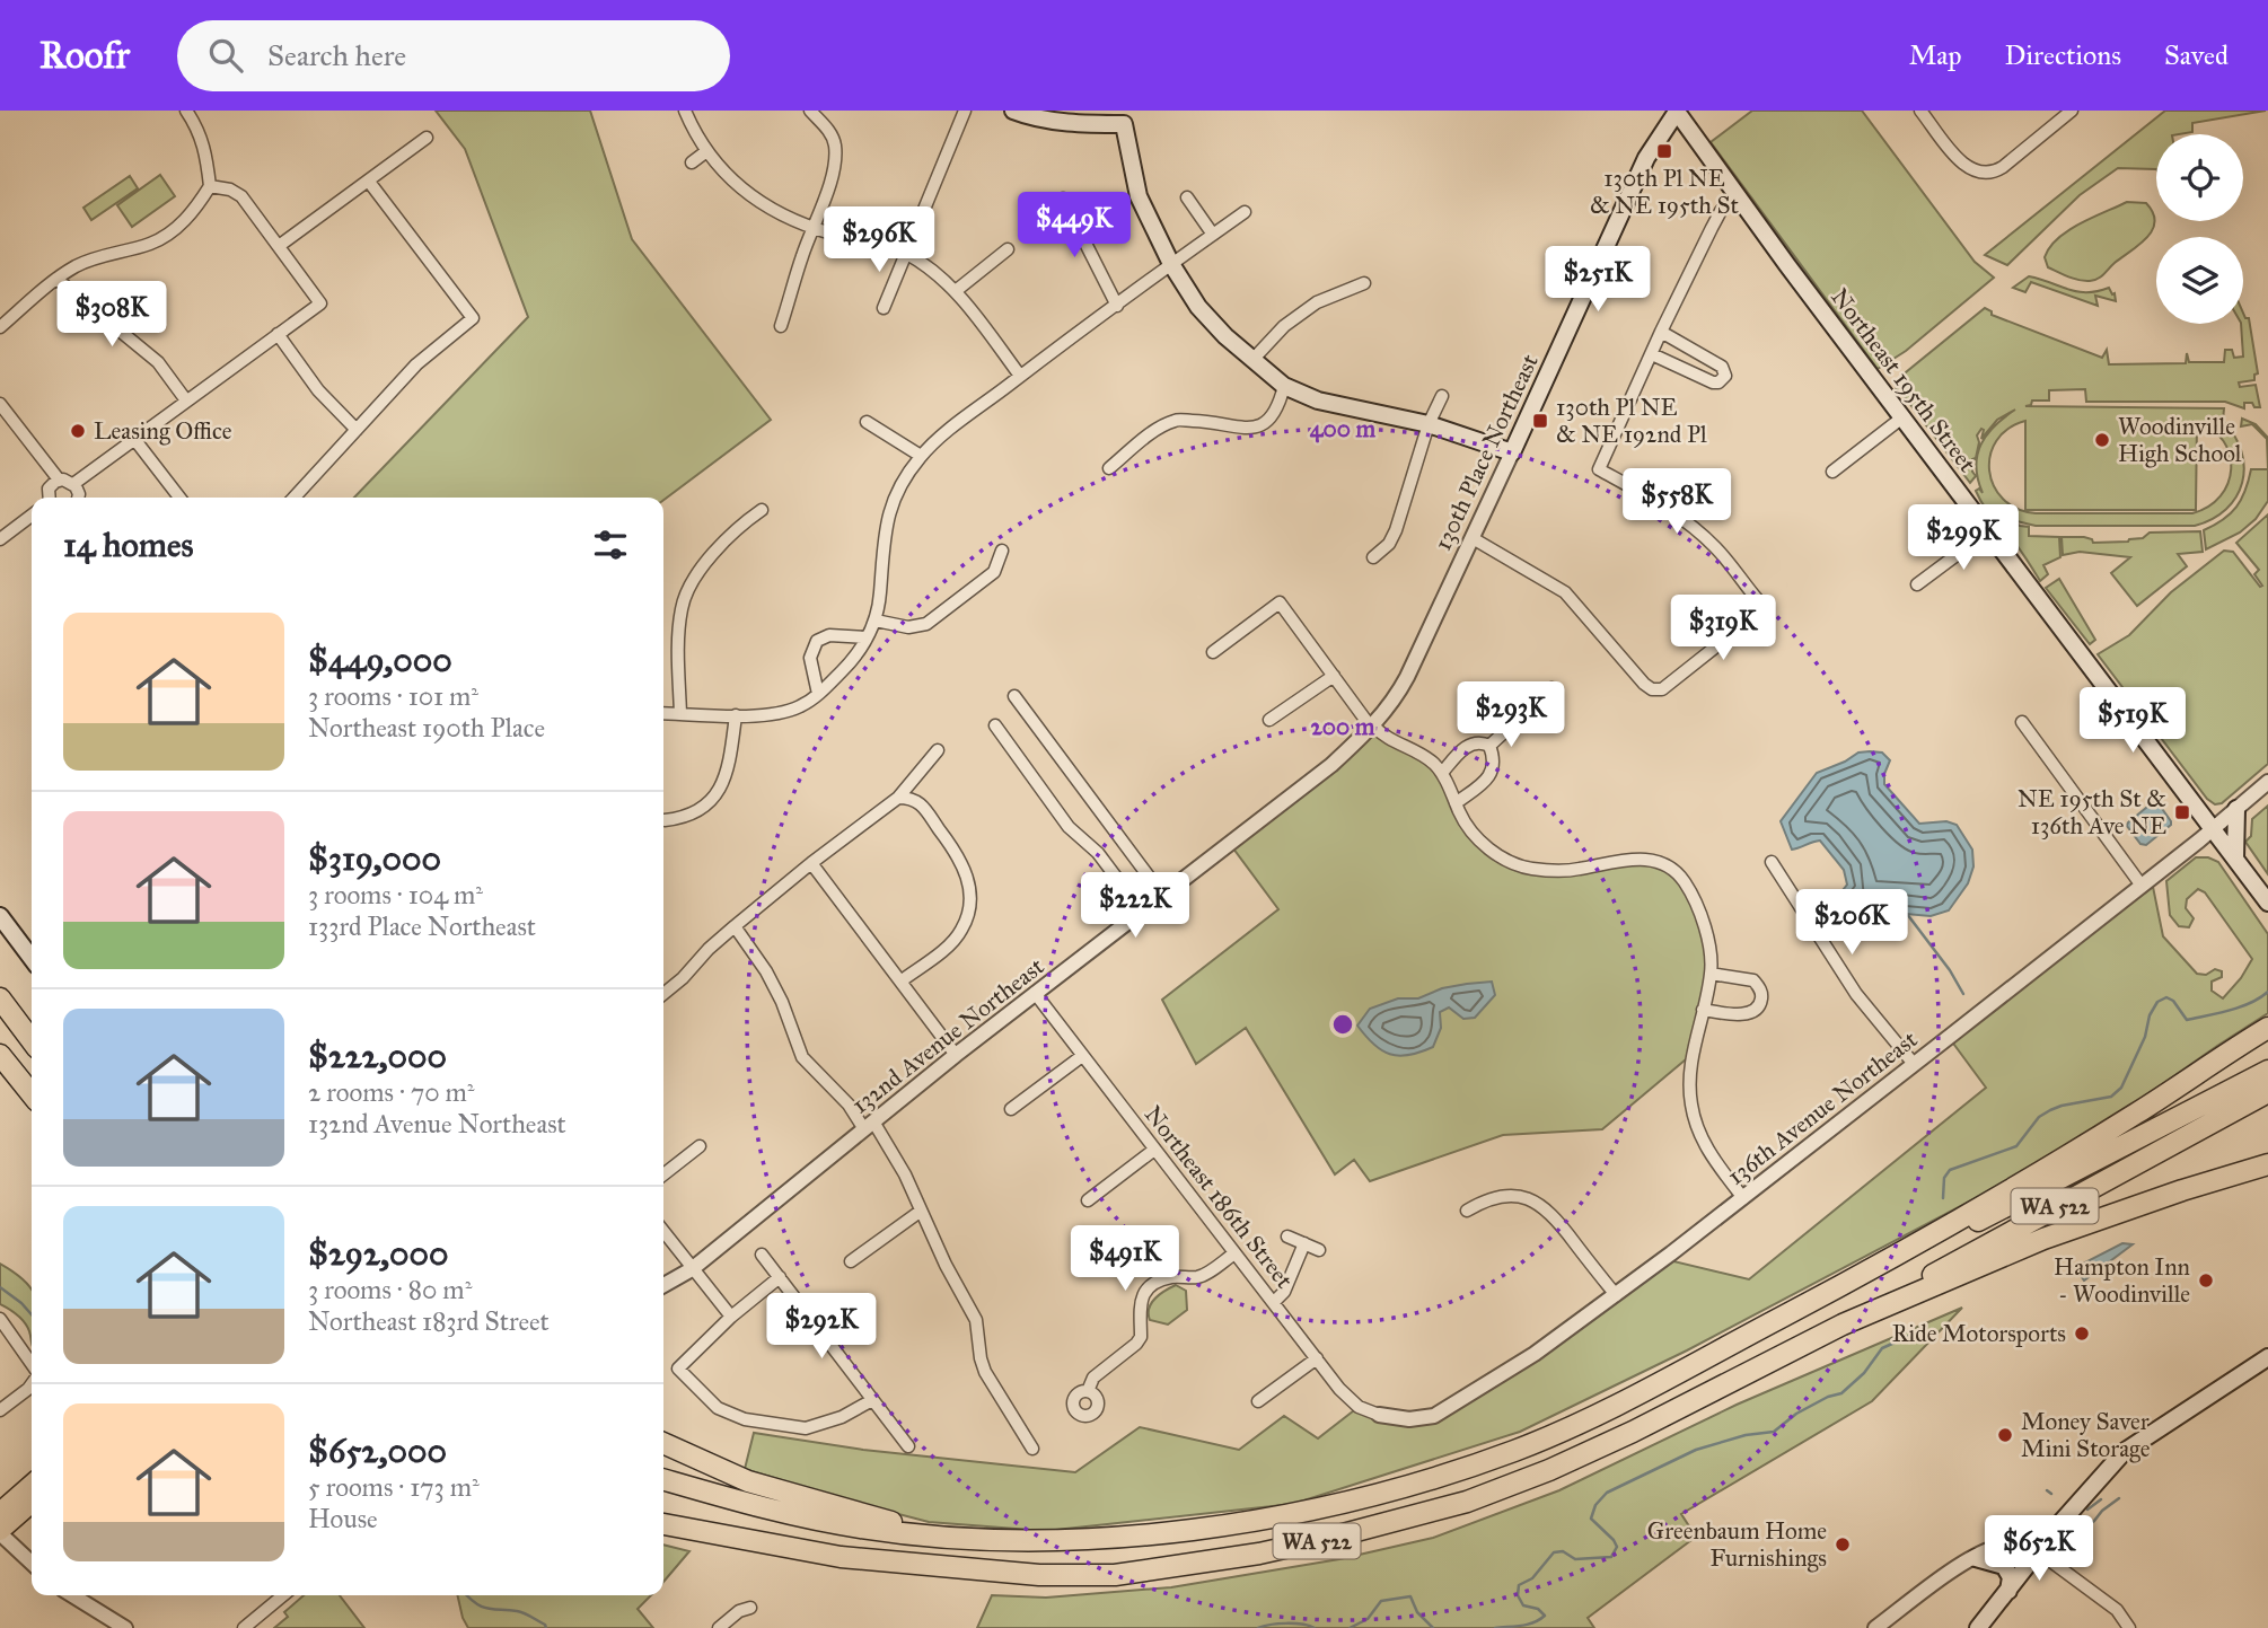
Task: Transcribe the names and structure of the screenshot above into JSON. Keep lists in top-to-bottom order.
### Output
{
  "streets": {
    "highway": ["WA 522"],
    "main road": ["Northeast 195th Street", "130th Place Northeast"],
    "street": ["132nd Avenue Northeast", "136th Avenue Northeast", "Northeast 186th Street"]
  },
  "crossings": [
    ["Northeast 195th Street", "130th Place Northeast"],
    ["Northeast 195th Street", "136th Avenue Northeast"],
    ["130th Place Northeast", "132nd Avenue Northeast"],
    ["132nd Avenue Northeast", "Northeast 186th Street"],
    ["136th Avenue Northeast", "Northeast 186th Street"]
  ],
  "places": {
    "transit": ["130th Pl NE & NE 195th St", "130th Pl NE & NE 192nd Pl", "NE 195th St & 136th Ave NE"],
    "other": [
      "Leasing Office",
      "Woodinville High School",
      "Hampton Inn - Woodinville",
      "Ride Motorsports",
      "Money Saver Mini Storage",
      "Greenbaum Home Furnishings"
    ]
  },
  "page": {
    "header": "Roofr",
    "search": "Search here",
    "nav": ["Map", "Directions", "Saved"],
    "price": [
      "$449K",
      "$296K",
      "$251K",
      "$308K",
      "$558K",
      "$299K",
      "$319K",
      "$293K",
      "$519K",
      "$222K",
      "$206K",
      "$491K",
      "$292K",
      "$652K"
    ],
    "heading": "14 homes",
    "list": [
      {
        "name": "$449,000",
        "note": "3 rooms · 101 m² · Northeast 190th Place"
      },
      {
        "name": "$319,000",
        "note": "3 rooms · 104 m² · 133rd Place Northeast"
      },
      {
        "name": "$222,000",
        "note": "2 rooms · 70 m² · 132nd Avenue Northeast"
      },
      {
        "name": "$292,000",
        "note": "3 rooms · 80 m² · Northeast 183rd Street"
      },
      {
        "name": "$652,000",
        "note": "5 rooms · 173 m² · House"
      }
    ]
  },
  "rings": ["400 m", "200 m"]
}
